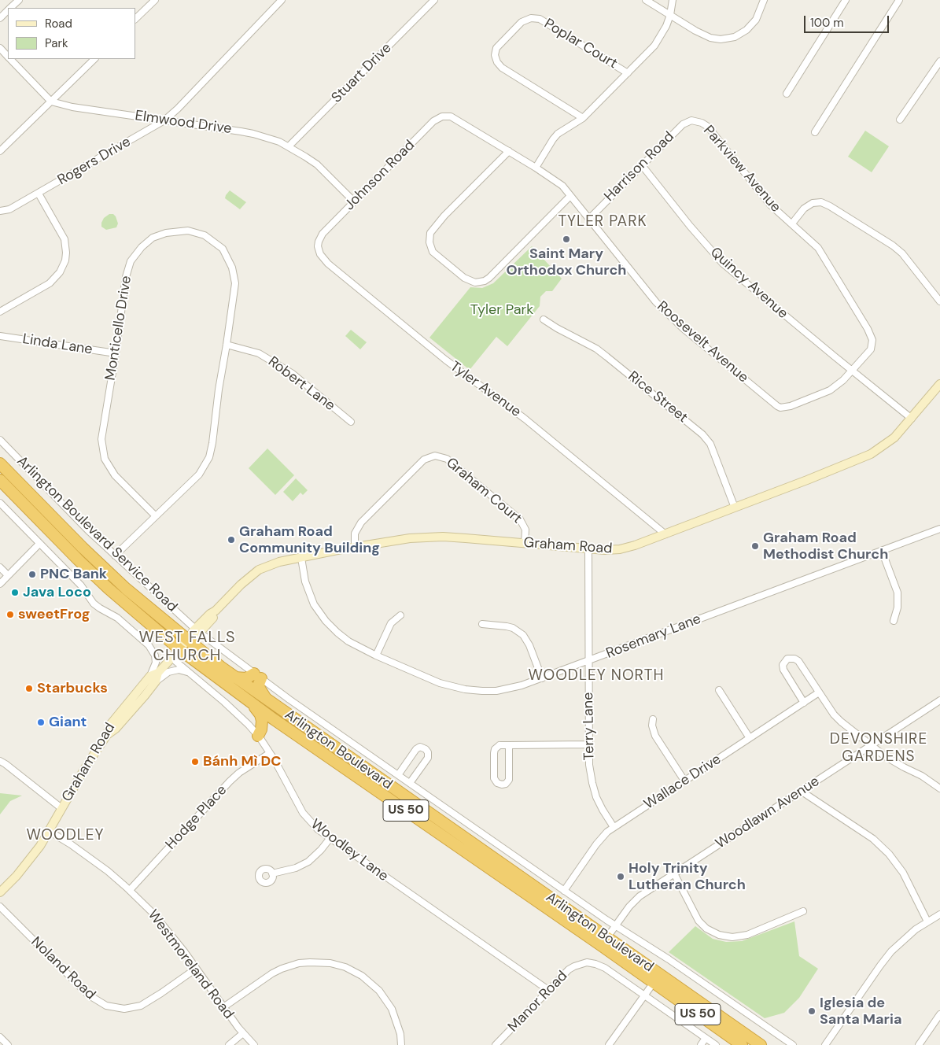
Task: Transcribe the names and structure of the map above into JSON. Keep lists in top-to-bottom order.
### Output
{
  "streets": {
    "highway": ["Arlington Boulevard", "US 50"],
    "street": [
      "Poplar Court",
      "Stuart Drive",
      "Elmwood Drive",
      "Rogers Drive",
      "Harrison Road",
      "Parkview Avenue",
      "Johnson Road",
      "Quincy Avenue",
      "Monticello Drive",
      "Roosevelt Avenue",
      "Linda Lane",
      "Robert Lane",
      "Tyler Avenue",
      "Rice Street",
      "Graham Court",
      "Arlington Boulevard Service Road",
      "Graham Road",
      "Rosemary Lane",
      "Terry Lane",
      "Wallace Drive",
      "Woodlawn Avenue",
      "Hodge Place",
      "Woodley Lane",
      "Westmoreland Road",
      "Noland Road",
      "Manor Road"
    ]
  },
  "crossings": [
    ["Stuart Drive", "Elmwood Drive"],
    ["Elmwood Drive", "Rogers Drive"],
    ["Elmwood Drive", "Johnson Road"],
    ["Harrison Road", "Parkview Avenue"],
    ["Harrison Road", "Quincy Avenue"],
    ["Harrison Road", "Roosevelt Avenue"],
    ["Parkview Avenue", "Quincy Avenue"],
    ["Parkview Avenue", "Roosevelt Avenue"],
    ["Johnson Road", "Roosevelt Avenue"],
    ["Johnson Road", "Tyler Avenue"],
    ["Quincy Avenue", "Roosevelt Avenue"],
    ["Monticello Drive", "Linda Lane"],
    ["Monticello Drive", "Robert Lane"],
    ["Monticello Drive", "Arlington Boulevard Service Road"],
    ["Tyler Avenue", "Graham Road"],
    ["Rice Street", "Graham Road"],
    ["Graham Court", "Graham Road"],
    ["Arlington Boulevard Service Road", "Graham Road"],
    ["Arlington Boulevard Service Road", "Wallace Drive"],
    ["Arlington Boulevard Service Road", "Woodlawn Avenue"],
    ["Graham Road", "Rosemary Lane"],
    ["Graham Road", "Terry Lane"],
    ["Graham Road", "Arlington Boulevard"],
    ["Graham Road", "Woodley Lane"],
    ["Graham Road", "Westmoreland Road"],
    ["Rosemary Lane", "Terry Lane"],
    ["Terry Lane", "Wallace Drive"],
    ["Arlington Boulevard", "Woodlawn Avenue"],
    ["Hodge Place", "Woodley Lane"],
    ["Hodge Place", "Westmoreland Road"],
    ["Woodley Lane", "Manor Road"],
    ["Westmoreland Road", "Noland Road"]
  ],
  "districts": [
    "TYLER PARK",
    "WEST FALLS CHURCH",
    "WOODLEY NORTH",
    "DEVONSHIRE GARDENS",
    "WOODLEY"
  ],
  "parks": ["Tyler Park"],
  "places": [
    "Saint Mary Orthodox Church",
    "Graham Road Community Building",
    "Graham Road Methodist Church",
    "PNC Bank",
    "Java Loco",
    "sweetFrog",
    "Starbucks",
    "Giant",
    "Bánh Mì DC",
    "Holy Trinity Lutheran Church",
    "Iglesia de Santa Maria"
  ],
  "legend": ["Road", "Park"],
  "scale_bar": "100 m"
}
